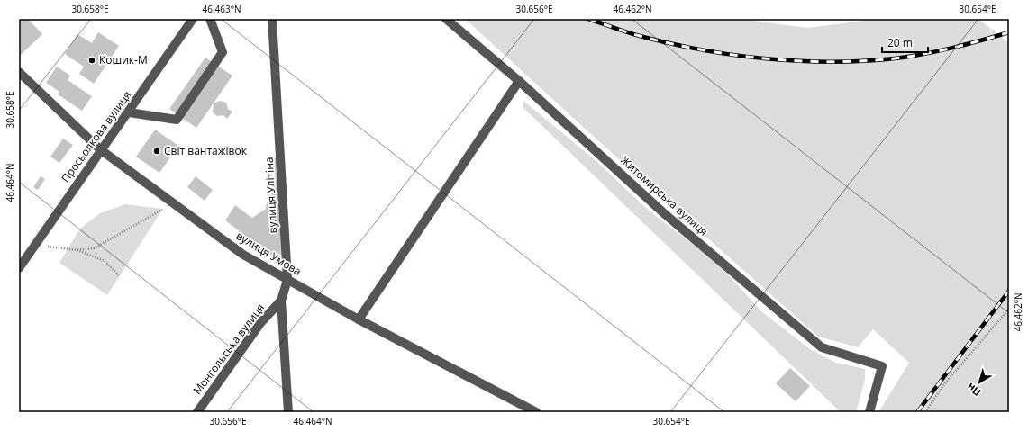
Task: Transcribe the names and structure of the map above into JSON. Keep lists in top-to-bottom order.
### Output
{
  "streets": {
    "street": [
      "Просьолкова вулиця",
      "вулиця Улітіна",
      "Житомирська вулиця",
      "вулиця Умова",
      "Монгольська вулиця"
    ]
  },
  "crossings": [
    ["Просьолкова вулиця", "вулиця Умова"],
    ["вулиця Улітіна", "вулиця Умова"],
    ["вулиця Улітіна", "Монгольська вулиця"]
  ],
  "places": ["Кошик-М", "Світ вантажівок"],
  "scale_bar": "20 m",
  "north": "bottom left",
  "coordinates": [
    "30.658°E",
    "46.463°N",
    "30.656°E",
    "46.462°N",
    "30.654°E",
    "46.464°N"
  ]
}
